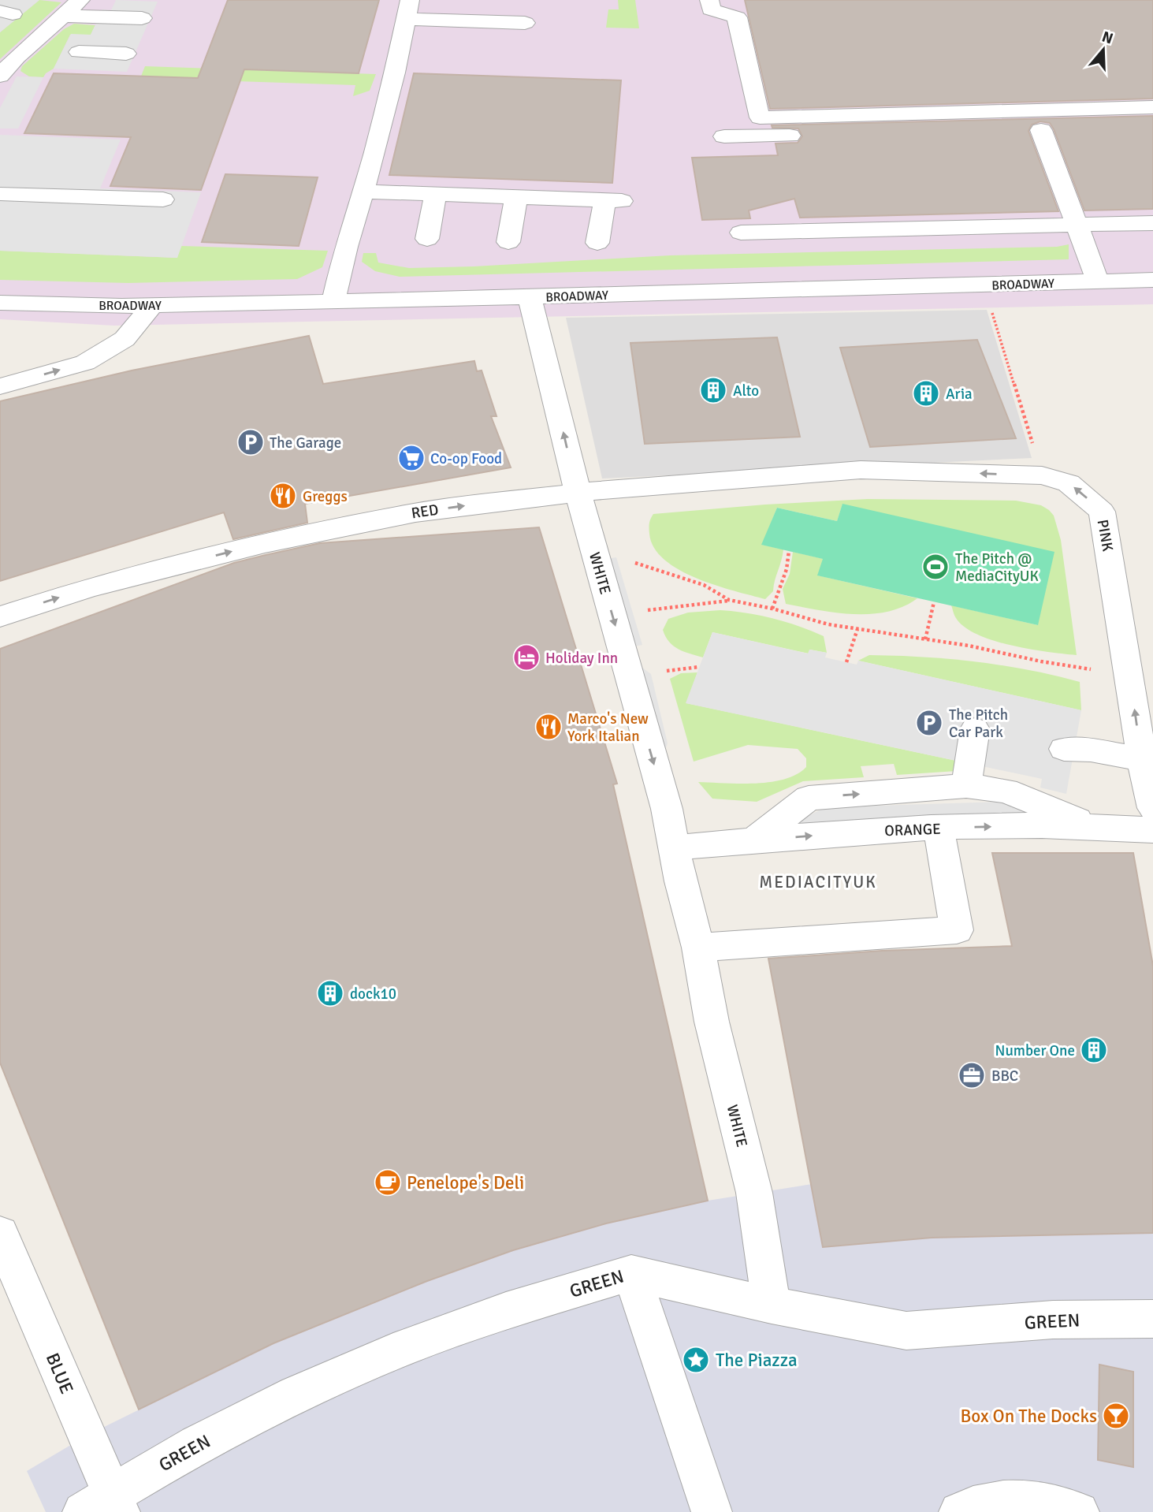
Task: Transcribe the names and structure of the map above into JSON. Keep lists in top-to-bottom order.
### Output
{
  "streets": {
    "street": [
      "BROADWAY",
      "RED",
      "PINK",
      "WHITE",
      "ORANGE",
      "GREEN",
      "BLUE"
    ]
  },
  "crossings": [
    ["BROADWAY", "WHITE"],
    ["RED", "PINK"],
    ["RED", "WHITE"],
    ["WHITE", "ORANGE"],
    ["WHITE", "GREEN"],
    ["GREEN", "BLUE"]
  ],
  "one_way": ["PINK"],
  "districts": ["MEDIACITYUK"],
  "places": {
    "building": [
      "Alto",
      "Aria",
      "dock10",
      "Number One"
    ],
    "parking": ["The Garage", "The Pitch Car Park"],
    "supermarket": ["Co-op Food"],
    "restaurant": ["Greggs", "Marco's New York Italian"],
    "sports": ["The Pitch @ MediaCityUK"],
    "hotel": ["Holiday Inn"],
    "office": ["BBC"],
    "cafe": ["Penelope's Deli"],
    "place": ["The Piazza"],
    "bar": ["Box On The Docks"]
  },
  "north": "top"
}
